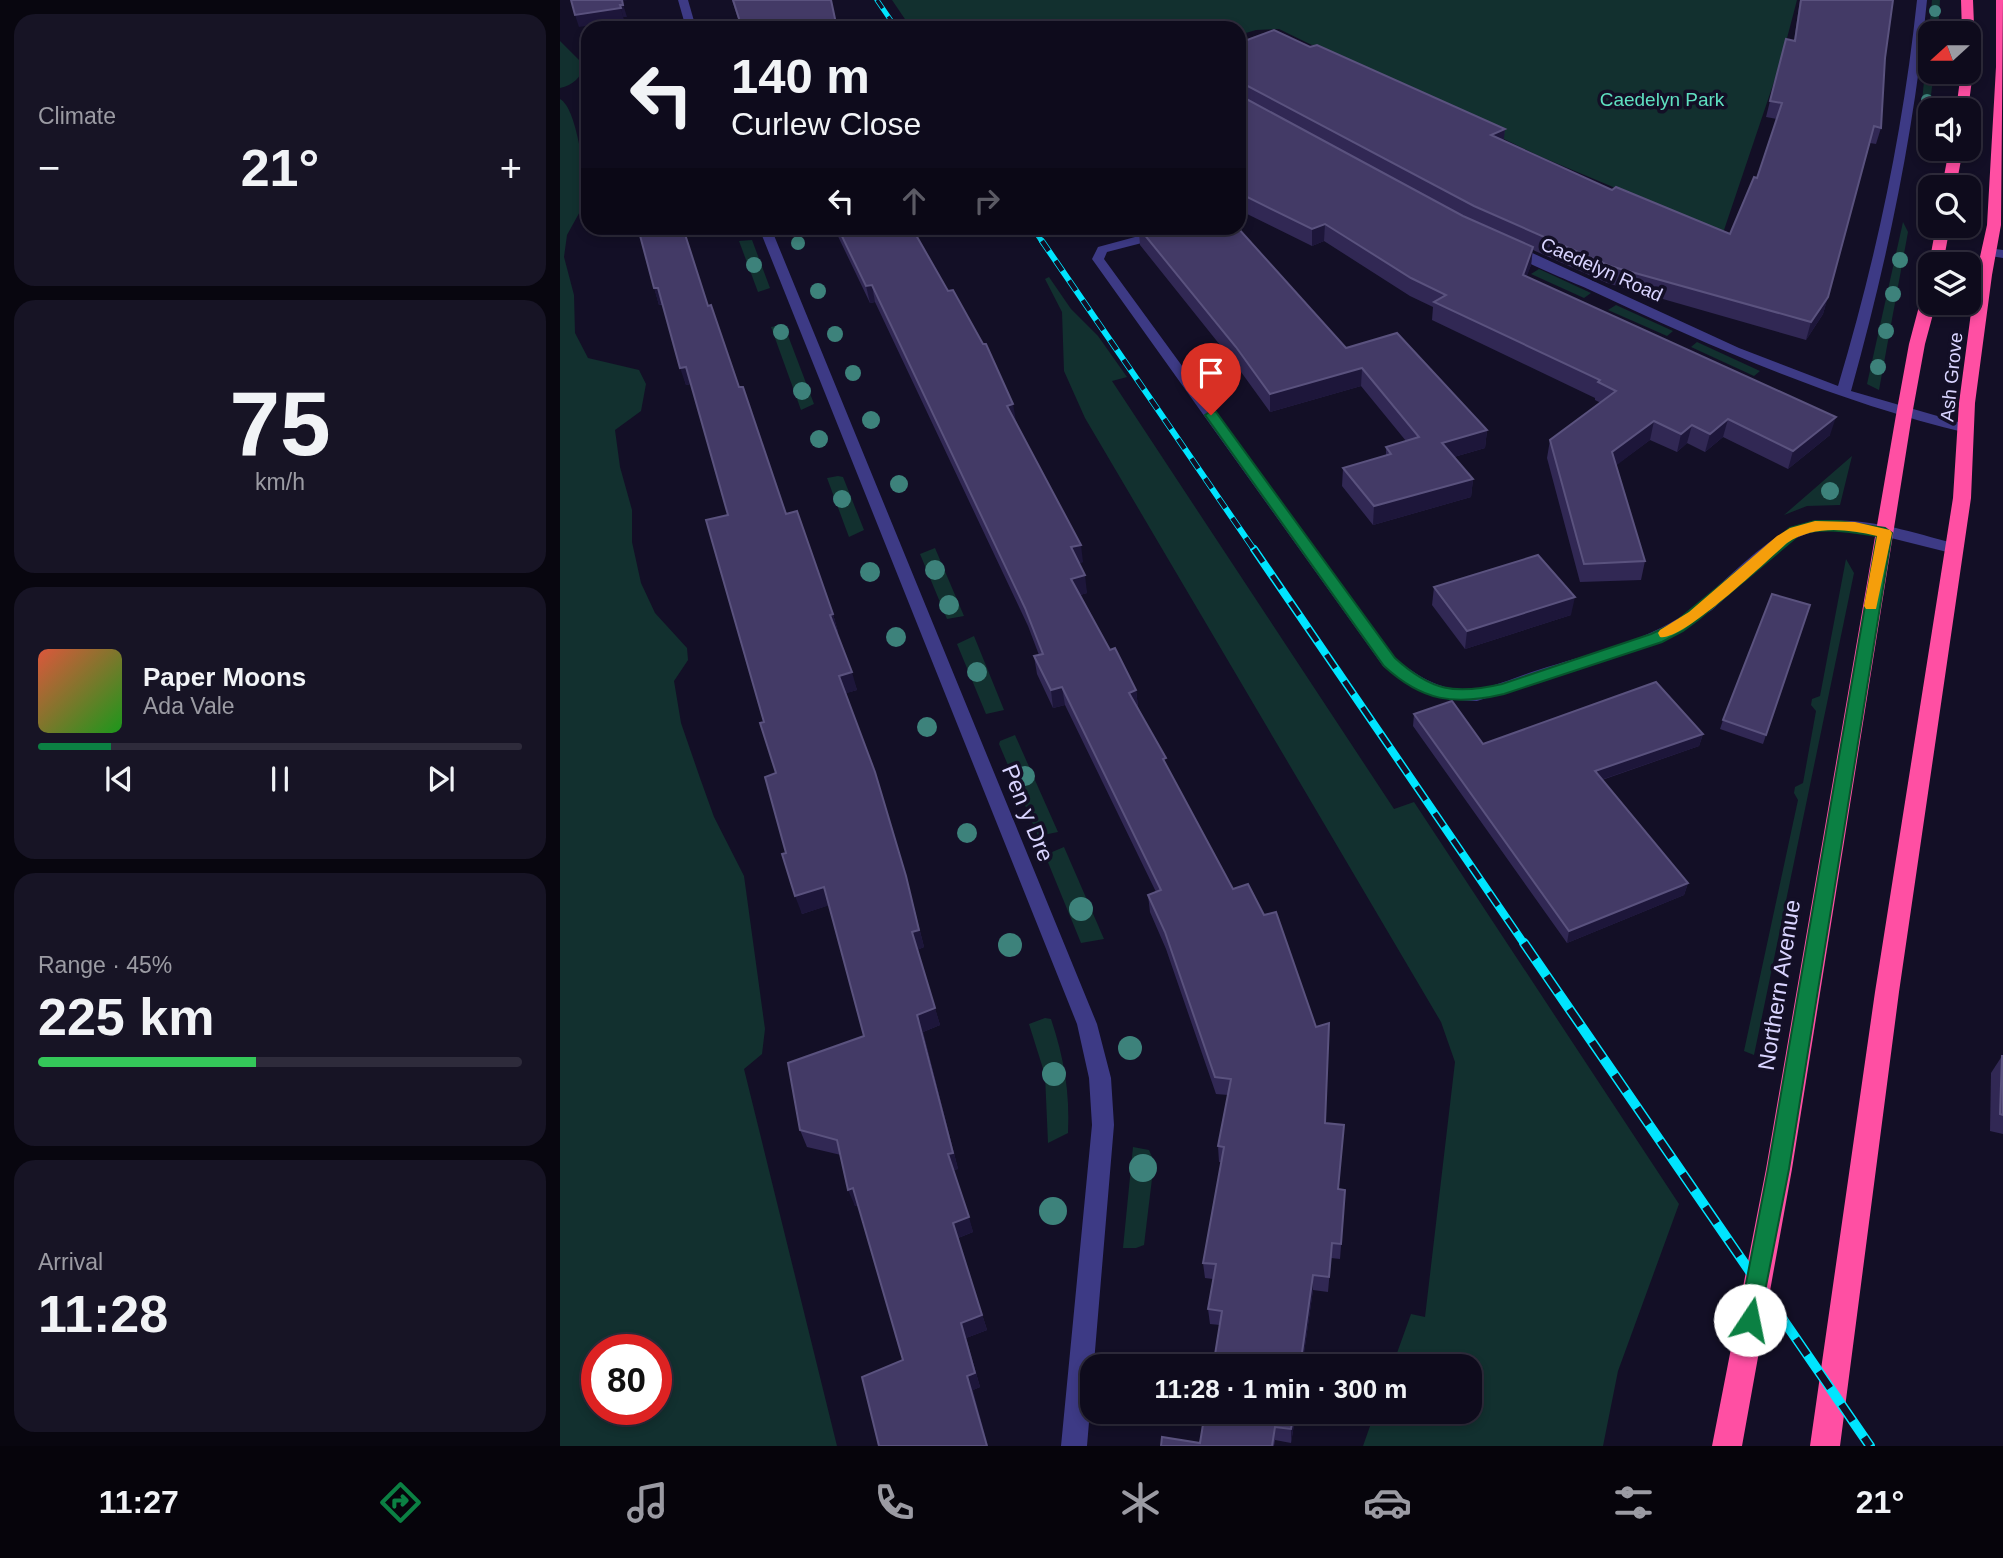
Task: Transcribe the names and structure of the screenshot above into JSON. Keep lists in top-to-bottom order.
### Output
{
  "streets": {
    "highway": ["Ash Grove", "Northern Avenue"],
    "street": ["Caedelyn Road", "Pen y Dre"]
  },
  "crossings": [
    ["Caedelyn Road", "Ash Grove"],
    ["Ash Grove", "Northern Avenue"]
  ],
  "parks": ["Caedelyn Park"],
  "north": "left",
  "page": {
    "tile": [
      "Climate",
      ["75", "km/h"],
      ["Range · 45%", "225 km"],
      ["Arrival", "11:28"]
    ],
    "turn": ["140 m", "Curlew Close"],
    "heat": ["−", "21°", "+"],
    "song": ["Paper Moons", "Ada Vale"],
    "limit": "80",
    "trip": "11:28 · 1 min · 300 m",
    "tabs": ["11:27", "21°"]
  }
}
